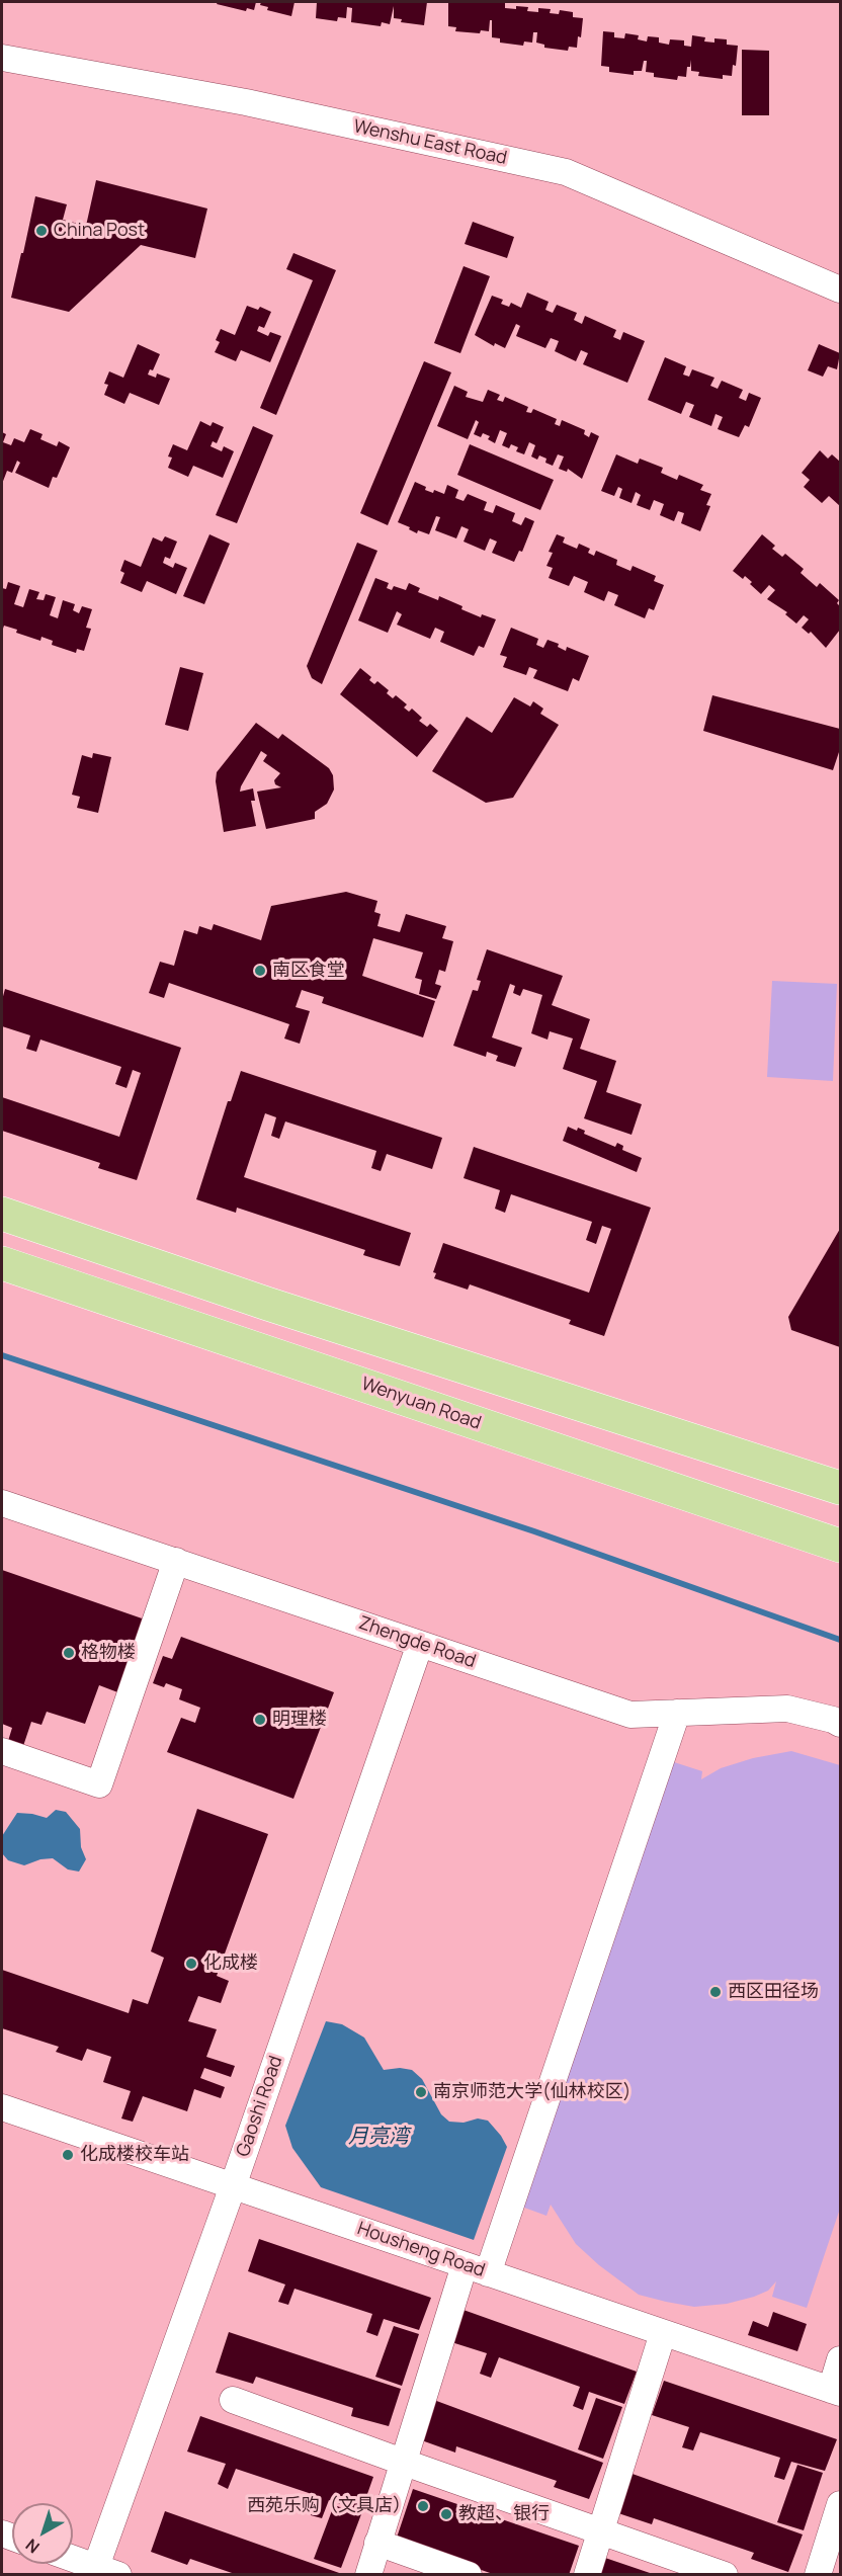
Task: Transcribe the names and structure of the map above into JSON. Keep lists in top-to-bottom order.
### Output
{
  "streets": {
    "main road": ["Wenyuan Road"],
    "street": [
      "Wenshu East Road",
      "Zhengde Road",
      "Gaoshi Road",
      "Housheng Road"
    ]
  },
  "crossings": [
    ["Zhengde Road", "Gaoshi Road"],
    ["Gaoshi Road", "Housheng Road"]
  ],
  "water": ["月亮湾"],
  "places": [
    "China Post",
    "南区食堂",
    "格物楼",
    "明理楼",
    "化成楼",
    "西区田径场",
    "南京师范大学(仙林校区)",
    "化成楼校车站",
    "西苑乐购（文具店）",
    "教超、银行"
  ],
  "north": "bottom left"
}
